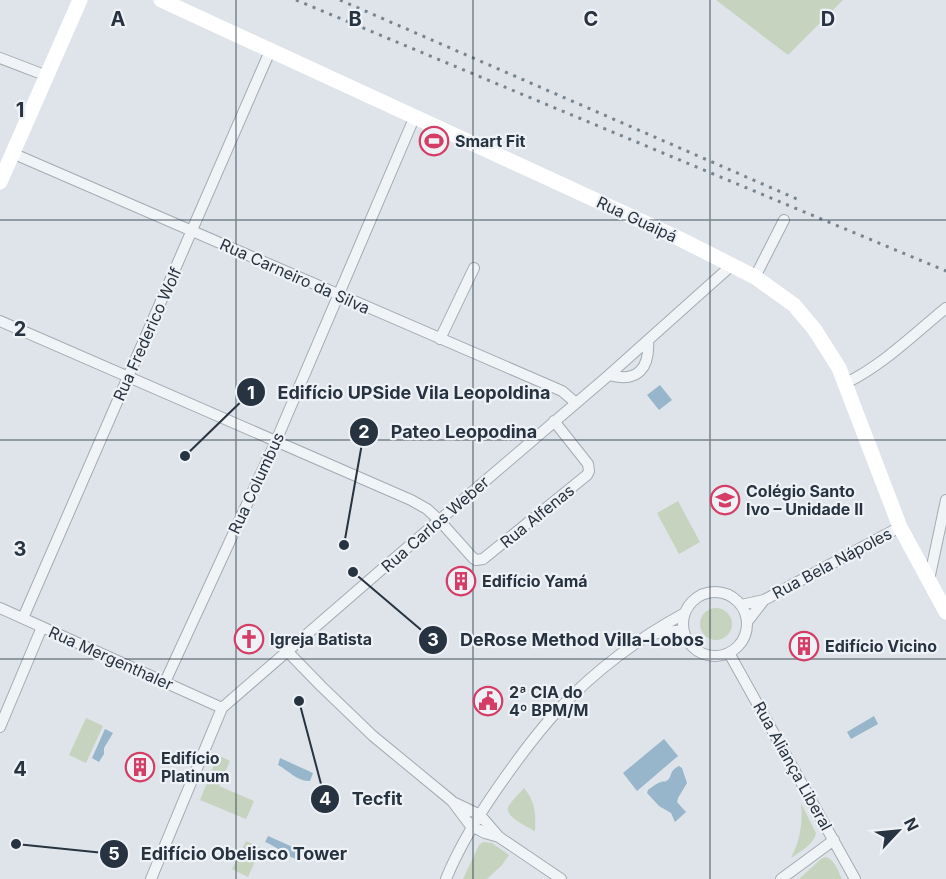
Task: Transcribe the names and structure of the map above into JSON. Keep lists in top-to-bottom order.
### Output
{
  "streets": {
    "main road": ["Rua Guaipá"],
    "street": [
      "Rua Carneiro da Silva",
      "Rua Frederico Wolf",
      "Rua Columbus",
      "Rua Alfenas",
      "Rua Carlos Weber",
      "Rua Bela Nápoles",
      "Rua Mergenthaler",
      "Rua Aliança Liberal"
    ]
  },
  "crossings": [
    ["Rua Guaipá", "Rua Frederico Wolf"],
    ["Rua Guaipá", "Rua Columbus"],
    ["Rua Guaipá", "Rua Carlos Weber"],
    ["Rua Guaipá", "Rua Bela Nápoles"],
    ["Rua Carneiro da Silva", "Rua Frederico Wolf"],
    ["Rua Carneiro da Silva", "Rua Columbus"],
    ["Rua Carneiro da Silva", "Rua Carlos Weber"],
    ["Rua Frederico Wolf", "Rua Alfenas"],
    ["Rua Frederico Wolf", "Rua Mergenthaler"],
    ["Rua Columbus", "Rua Alfenas"],
    ["Rua Columbus", "Rua Mergenthaler"],
    ["Rua Alfenas", "Rua Carlos Weber"],
    ["Rua Carlos Weber", "Rua Mergenthaler"]
  ],
  "places": {
    "sports": ["Smart Fit"],
    "other": [
      "Edifício UPSide Vila Leopoldina",
      "Pateo Leopodina",
      "DeRose Method Villa-Lobos",
      "Tecfit",
      "Edifício Obelisco Tower"
    ],
    "school or university": ["Colégio Santo Ivo – Unidade II"],
    "building": ["Edifício Yamá", "Edifício Vicino", "Edifício Platinum"],
    "church": ["Igreja Batista"],
    "public building": ["2ª CIA do 4º BPM/M"]
  },
  "north": "top right",
  "grid": {
    "columns": [
      "A",
      "B",
      "C",
      "D"
    ],
    "rows": [
      "1",
      "2",
      "3",
      "4"
    ]
  }
}
